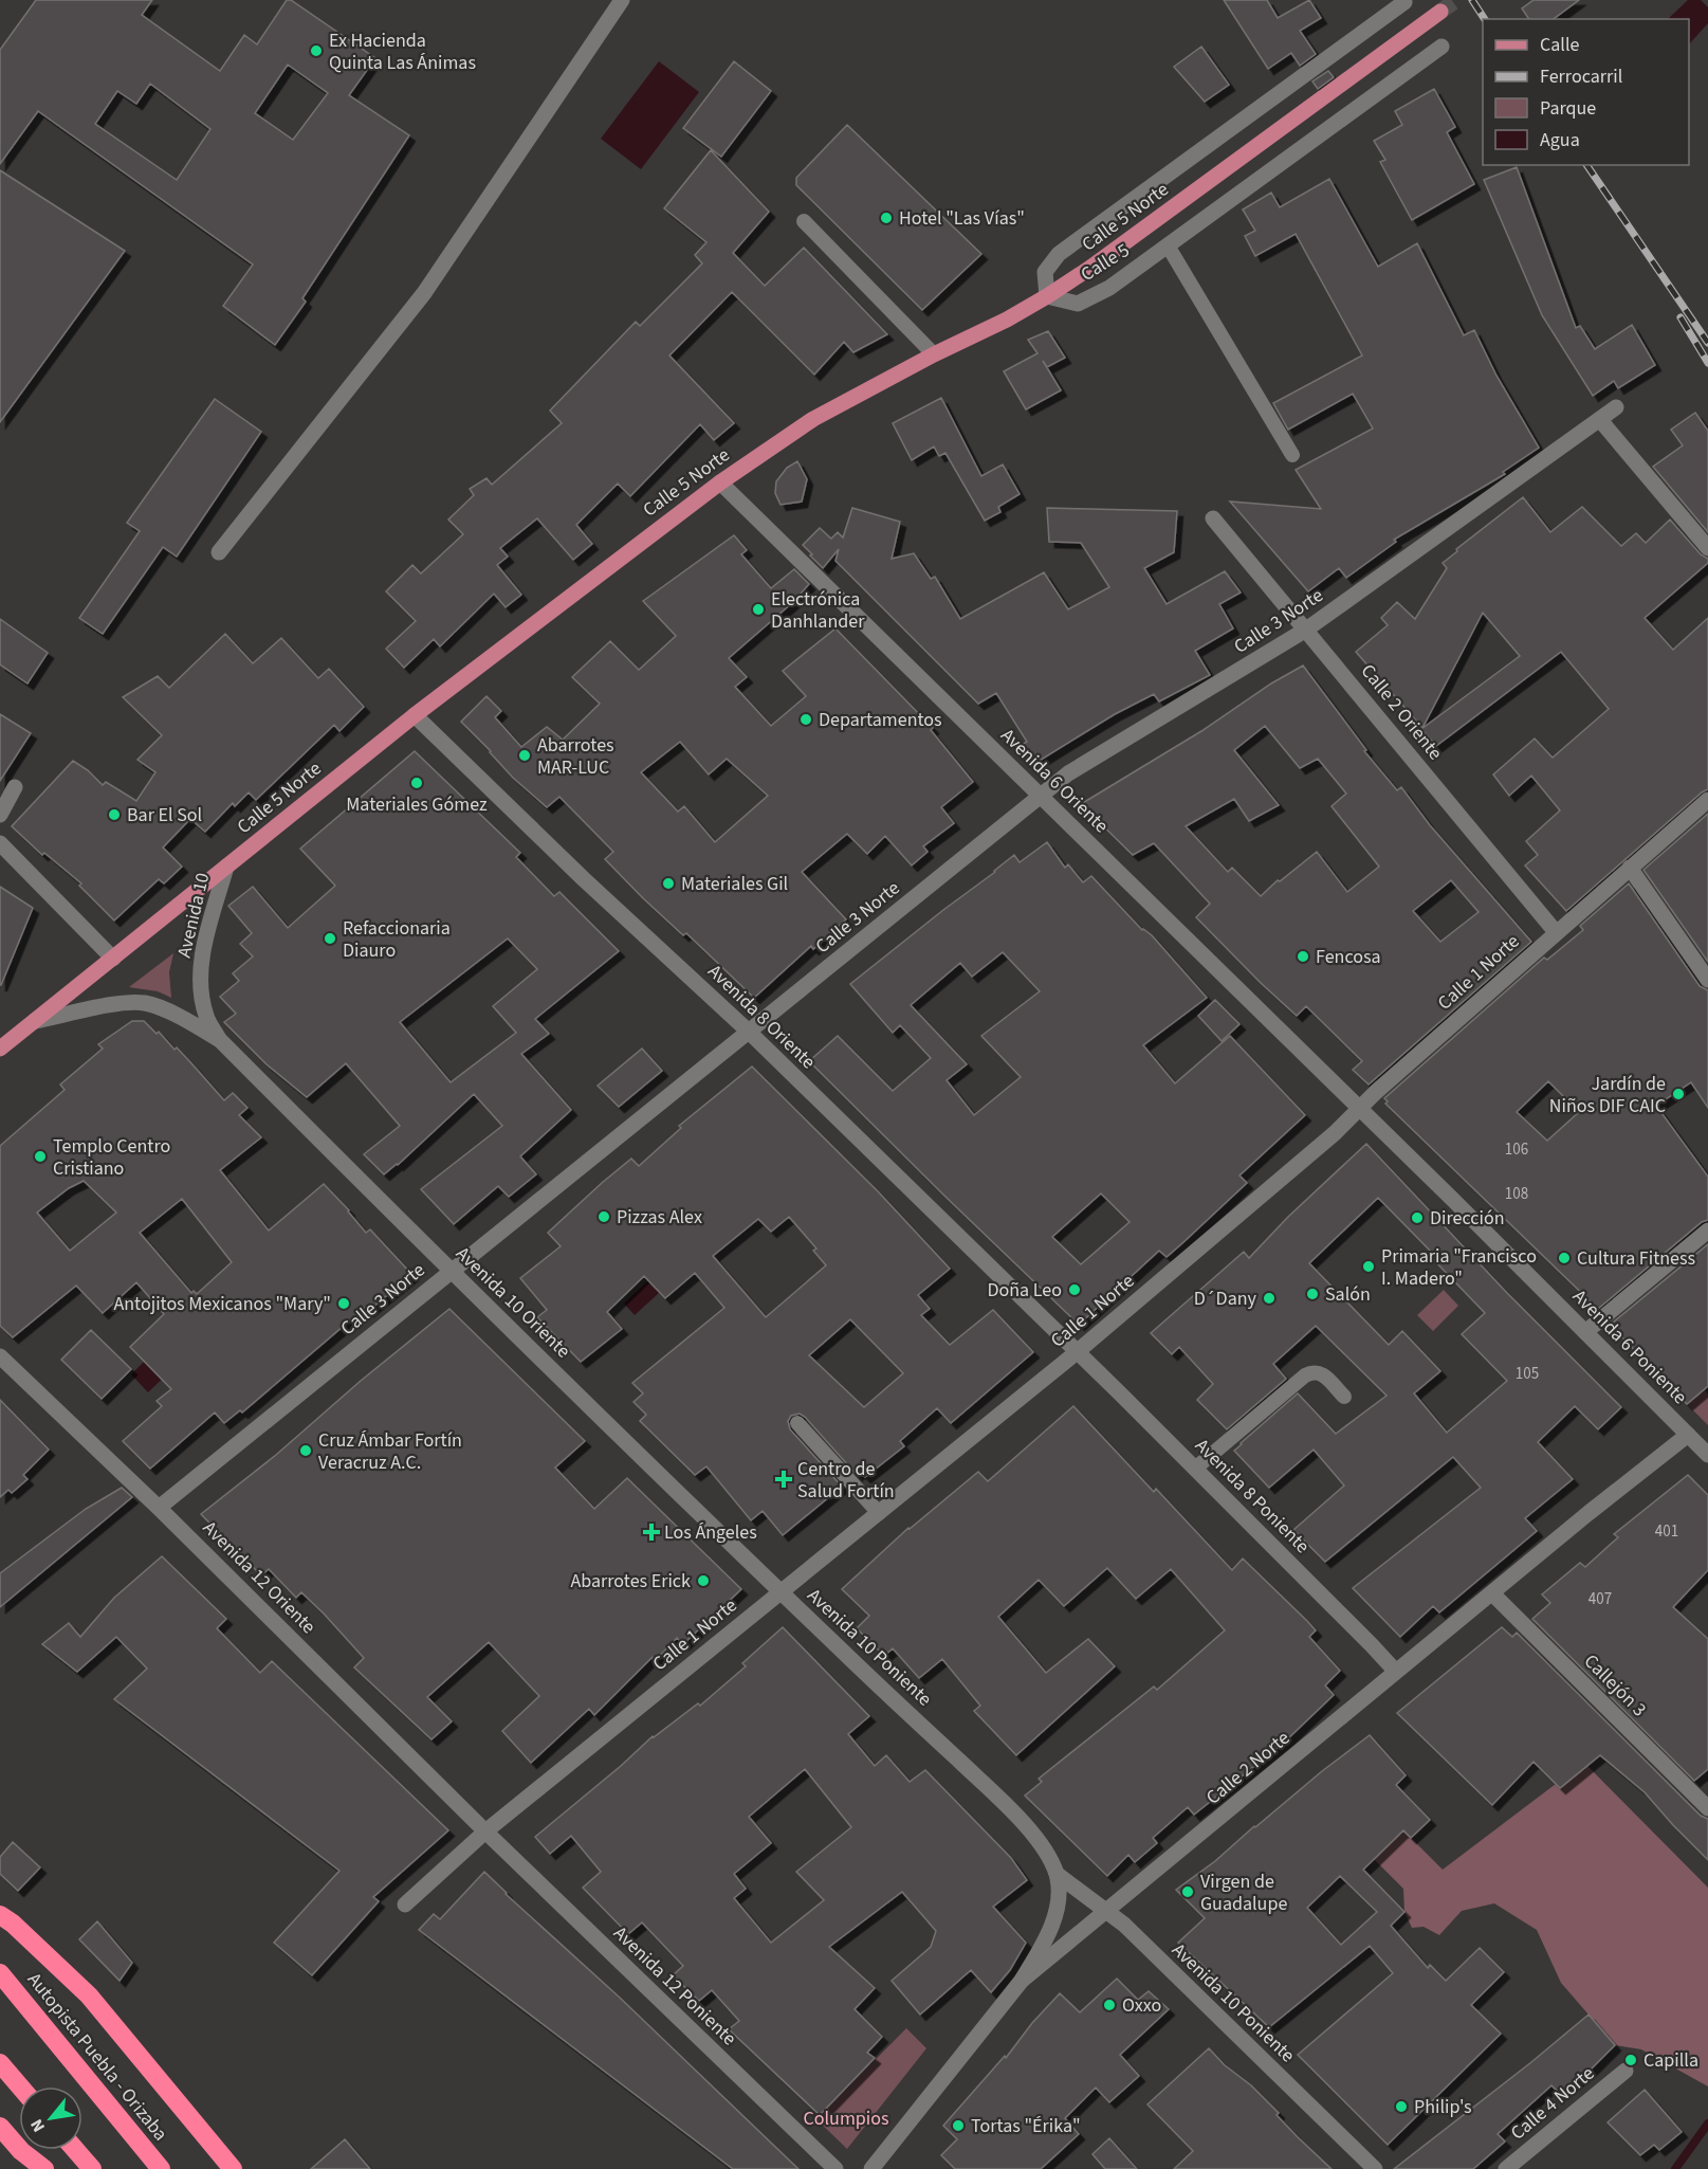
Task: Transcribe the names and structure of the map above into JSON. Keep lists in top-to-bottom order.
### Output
{
  "streets": {
    "highway": ["Autopista Puebla - Orizaba"],
    "main road": ["Calle 5 Norte"],
    "street": [
      "Calle 5",
      "Calle 3 Norte",
      "Calle 2 Oriente",
      "Avenida 6 Oriente",
      "Avenida 10",
      "Calle 1 Norte",
      "Avenida 8 Oriente",
      "Avenida 10 Oriente",
      "Avenida 6 Poniente",
      "Avenida 8 Poniente",
      "Avenida 12 Oriente",
      "Avenida 10 Poniente",
      "Callejón 3",
      "Calle 2 Norte",
      "Avenida 12 Poniente",
      "Calle 4 Norte"
    ]
  },
  "crossings": [
    ["Calle 5 Norte", "Calle 5"],
    ["Calle 5 Norte", "Avenida 6 Oriente"],
    ["Calle 5 Norte", "Avenida 10"],
    ["Calle 5 Norte", "Avenida 8 Oriente"],
    ["Calle 3 Norte", "Calle 2 Oriente"],
    ["Calle 3 Norte", "Avenida 6 Oriente"],
    ["Calle 3 Norte", "Avenida 8 Oriente"],
    ["Calle 3 Norte", "Avenida 10 Oriente"],
    ["Calle 3 Norte", "Avenida 12 Oriente"],
    ["Calle 2 Oriente", "Calle 1 Norte"],
    ["Avenida 6 Oriente", "Calle 1 Norte"],
    ["Avenida 6 Oriente", "Avenida 6 Poniente"],
    ["Avenida 10", "Avenida 10 Oriente"],
    ["Calle 1 Norte", "Avenida 8 Oriente"],
    ["Calle 1 Norte", "Avenida 10 Oriente"],
    ["Calle 1 Norte", "Avenida 6 Poniente"],
    ["Calle 1 Norte", "Avenida 8 Poniente"],
    ["Calle 1 Norte", "Avenida 12 Oriente"],
    ["Calle 1 Norte", "Avenida 10 Poniente"],
    ["Calle 1 Norte", "Avenida 12 Poniente"],
    ["Avenida 8 Oriente", "Avenida 8 Poniente"],
    ["Avenida 10 Oriente", "Avenida 10 Poniente"],
    ["Avenida 6 Poniente", "Calle 2 Norte"],
    ["Avenida 8 Poniente", "Calle 2 Norte"],
    ["Avenida 12 Oriente", "Avenida 12 Poniente"],
    ["Avenida 10 Poniente", "Calle 2 Norte"],
    ["Callejón 3", "Calle 2 Norte"]
  ],
  "parks": ["Columpios"],
  "places": {
    "other": [
      "Ex Hacienda Quinta Las Ánimas",
      "Hotel \"Las Vías\"",
      "Electrónica Danhlander",
      "Departamentos",
      "Abarrotes MAR-LUC",
      "Materiales Gómez",
      "Bar El Sol",
      "Materiales Gil",
      "Refaccionaria Diauro",
      "Fencosa",
      "Jardín de Niños DIF CAIC",
      "Templo Centro Cristiano",
      "Pizzas Alex",
      "Dirección",
      "Cultura Fitness",
      "Primaria \"Francisco I. Madero\"",
      "Doña Leo",
      "Salón",
      "D´Dany",
      "Antojitos Mexicanos \"Mary\"",
      "Cruz Ámbar Fortín Veracruz A.C.",
      "Abarrotes Erick",
      "Virgen de Guadalupe",
      "Oxxo",
      "Capilla",
      "Philip's",
      "Tortas \"Érika\""
    ],
    "health": ["Centro de Salud Fortín", "Los Ángeles"]
  },
  "house_numbers": [
    "106",
    "108",
    "105",
    "401",
    "407"
  ],
  "legend": [
    "Calle",
    "Ferrocarril",
    "Parque",
    "Agua"
  ],
  "north": "bottom left"
}
